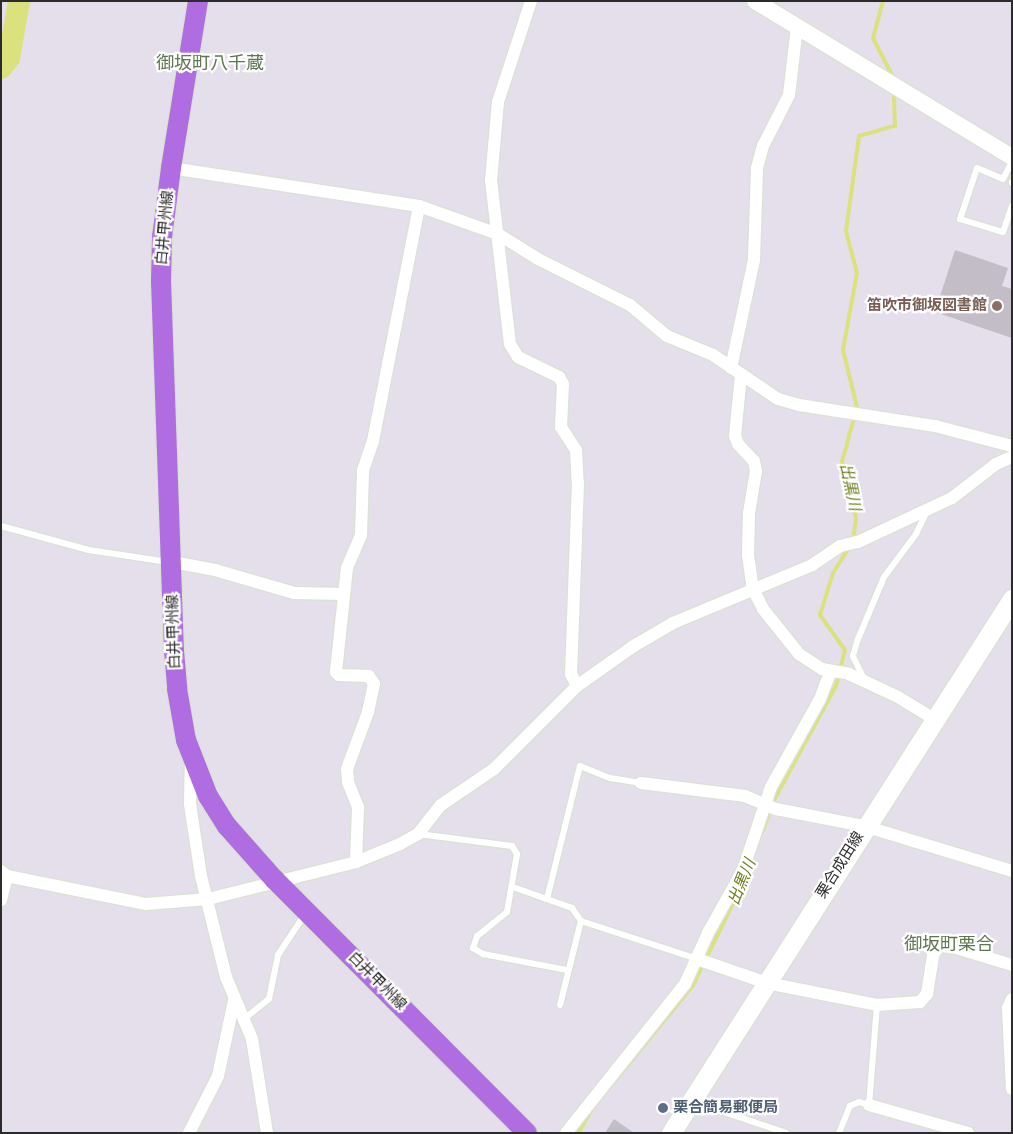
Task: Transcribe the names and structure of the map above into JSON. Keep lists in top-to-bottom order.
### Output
{
  "streets": {
    "main road": ["白井甲州線", "栗合成田線"]
  },
  "districts": ["御坂町八千蔵", "御坂町栗合"],
  "water": ["出黒川"],
  "places": ["笛吹市御坂図書館", "栗合簡易郵便局"]
}
